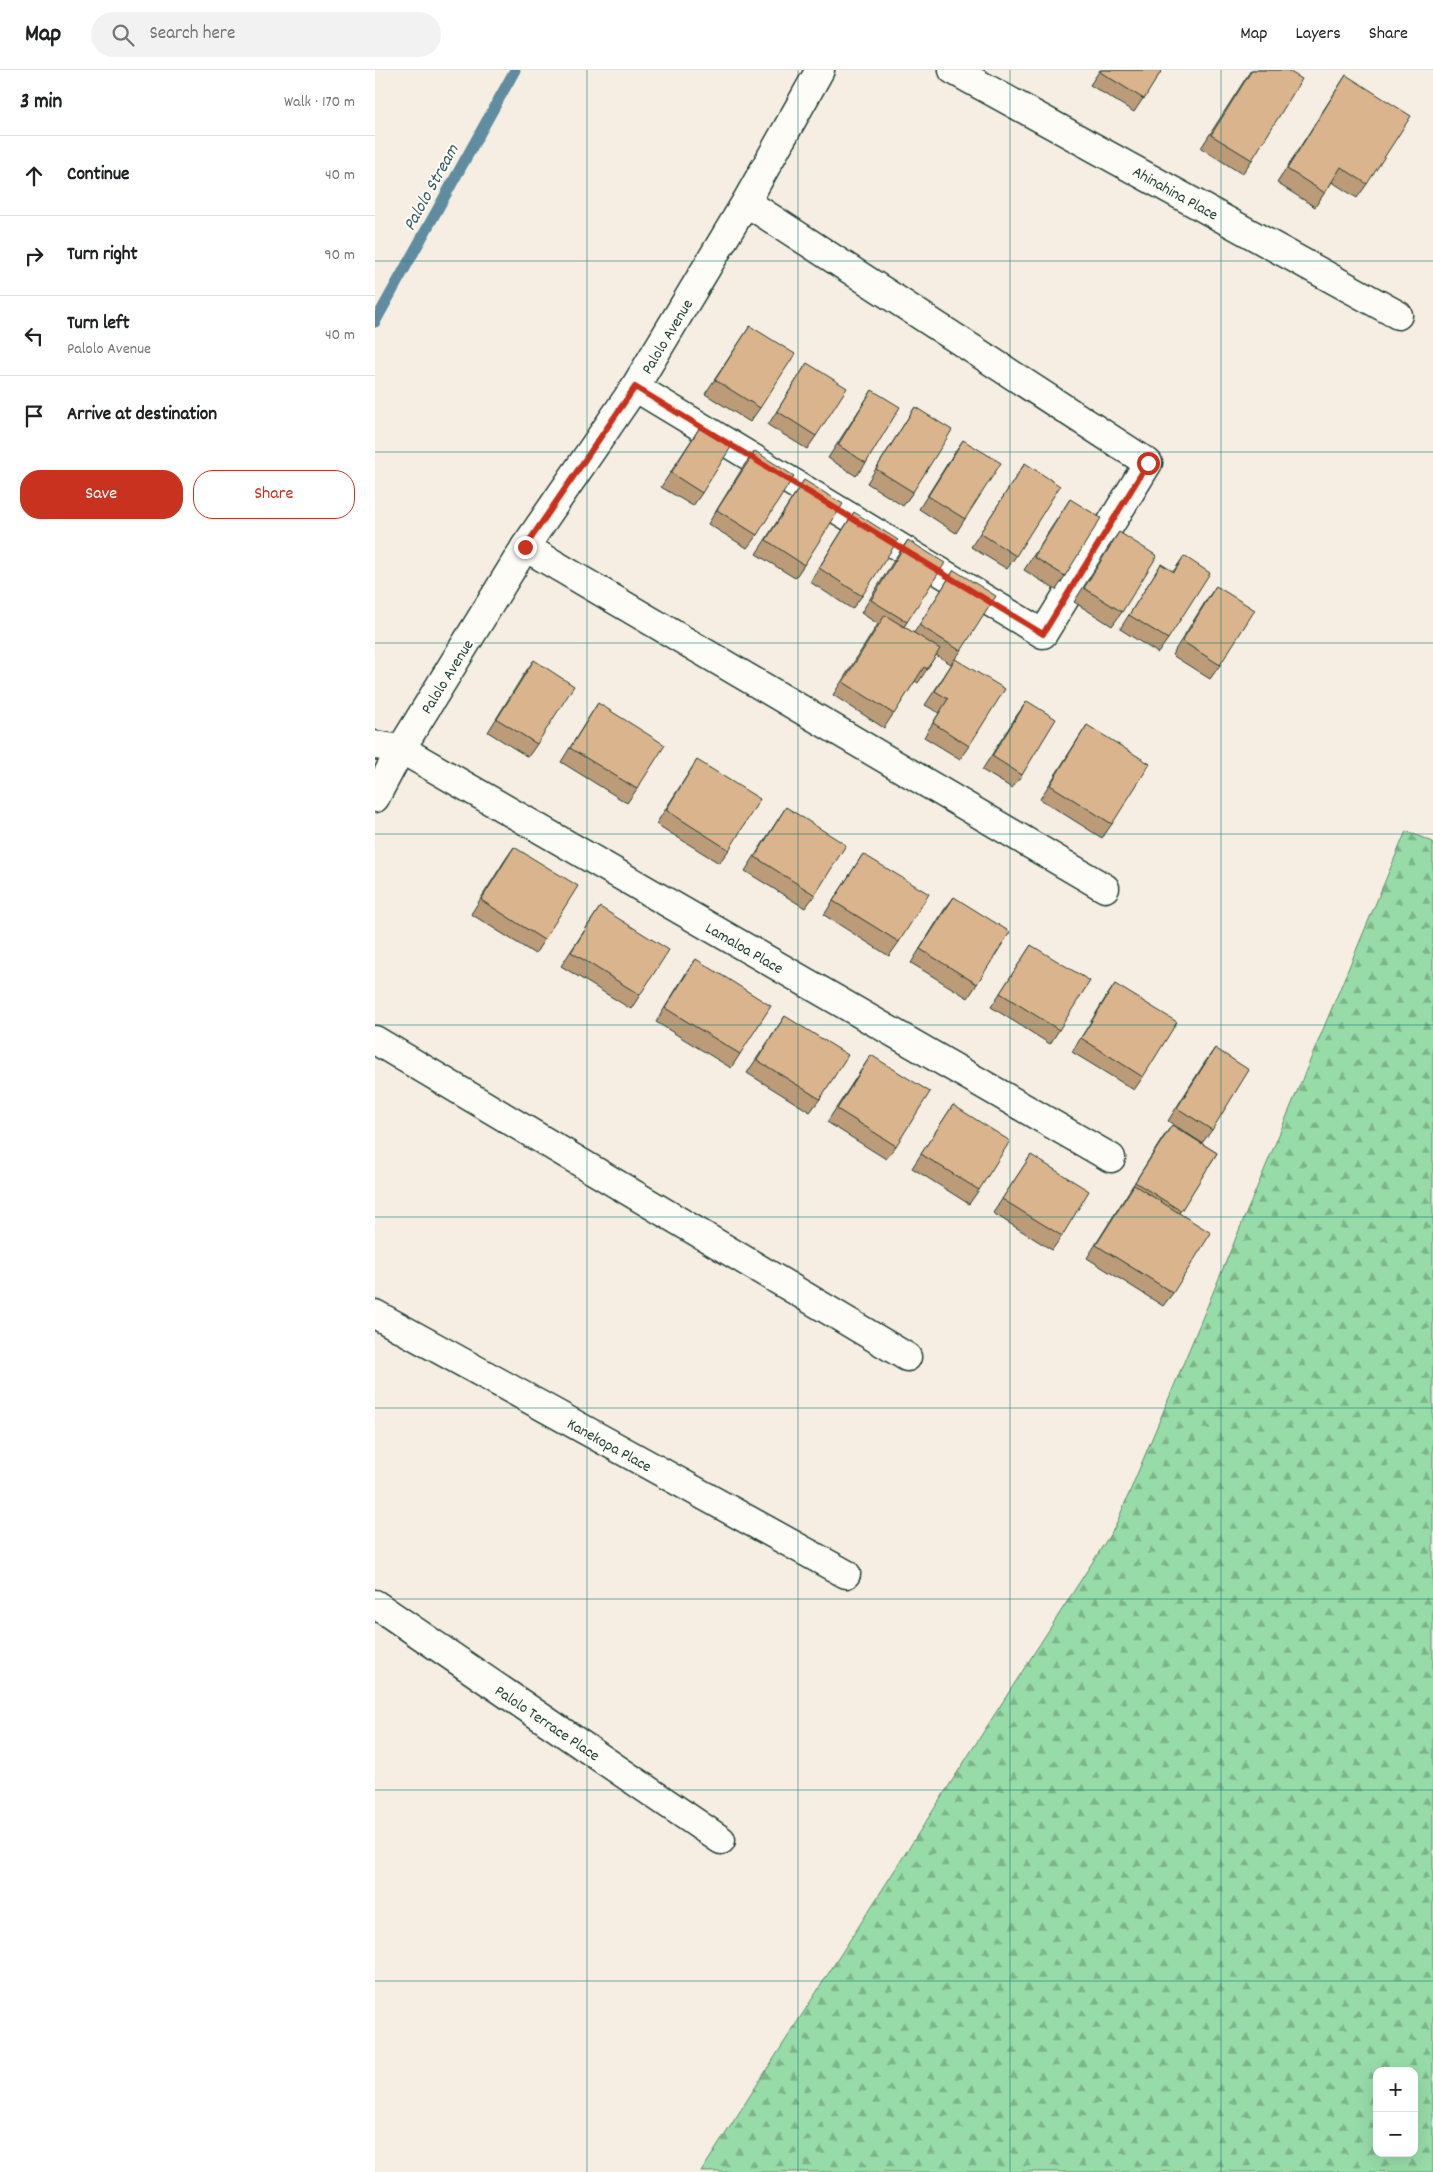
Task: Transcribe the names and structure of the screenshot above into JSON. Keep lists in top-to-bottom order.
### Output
{
  "streets": {
    "street": [
      "Ahinahina Place",
      "Palolo Avenue",
      "Lamaloa Place",
      "Kanekopa Place",
      "Palolo Terrace Place"
    ]
  },
  "crossings": [
    ["Palolo Avenue", "Lamaloa Place"]
  ],
  "water": ["Palolo Stream"],
  "page": {
    "header": "Map",
    "search": "Search here",
    "nav": ["Map", "Layers", "Share"],
    "heading": ["3 min", "Walk · 170 m"],
    "list": [
      ["Continue", "40 m"],
      ["Turn right", "90 m"],
      ["Turn left", "Palolo Avenue", "40 m"],
      "Arrive at destination"
    ],
    "buttons": ["Save", "Share"],
    "map_buttons": ["+", "−"]
  }
}
